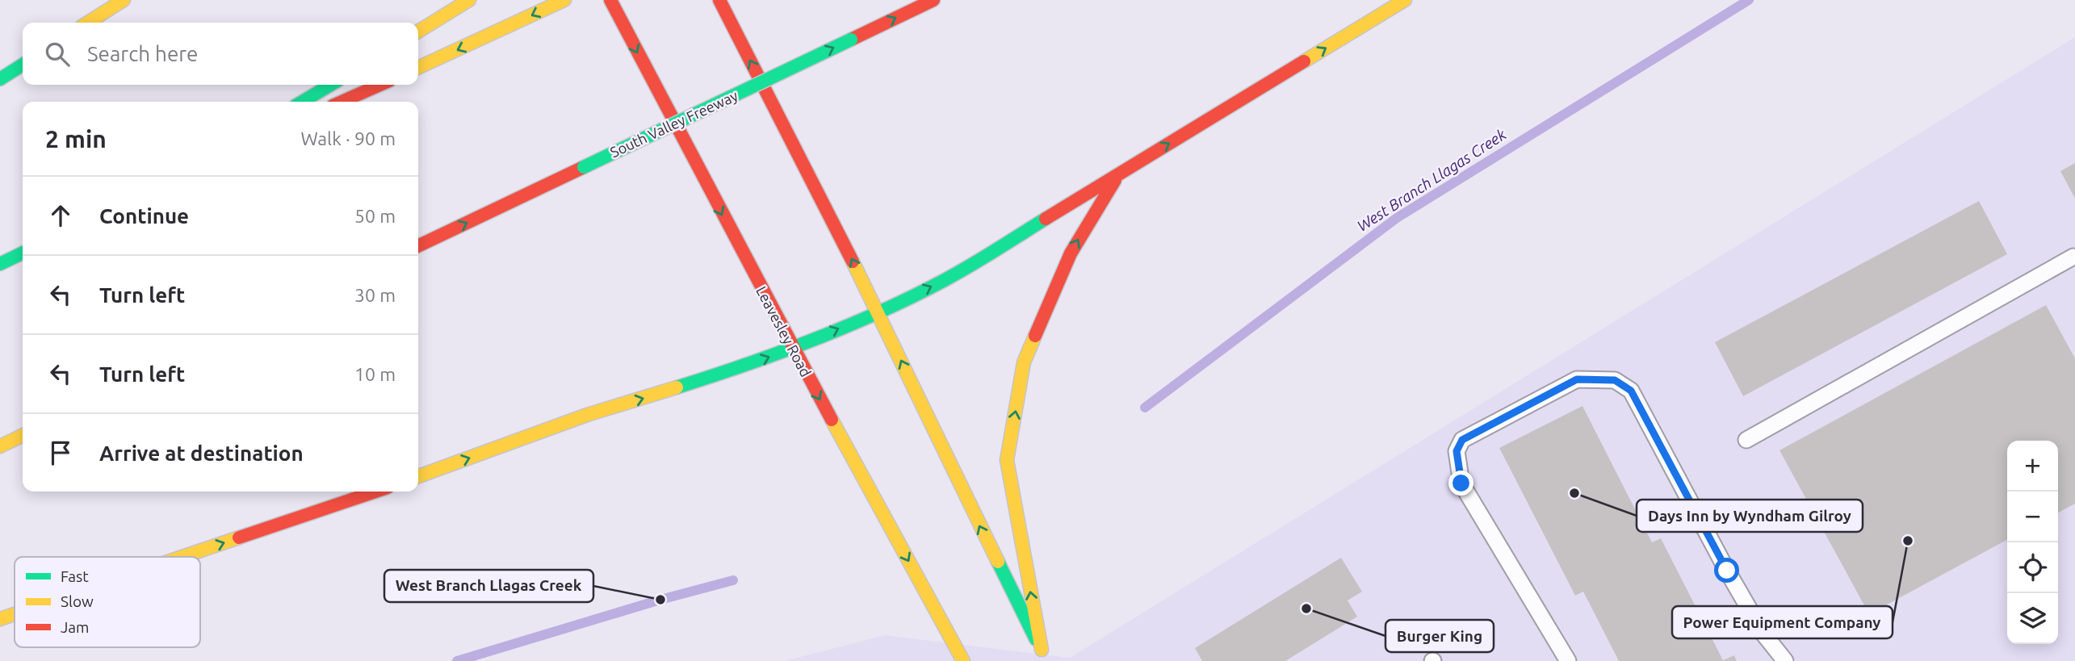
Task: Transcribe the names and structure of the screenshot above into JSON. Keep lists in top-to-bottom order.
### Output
{
  "streets": {
    "main road": ["South Valley Freeway", "Leavesley Road"]
  },
  "one_way": ["South Valley Freeway"],
  "water": ["West Branch Llagas Creek"],
  "places": [
    "Days Inn by Wyndham Gilroy",
    "Power Equipment Company",
    "West Branch Llagas Creek",
    "Burger King"
  ],
  "legend": ["Fast", "Slow", "Jam"],
  "page": {
    "search": "Search here",
    "heading": ["2 min", "Walk · 90 m"],
    "list": [
      ["Continue", "50 m"],
      ["Turn left", "30 m"],
      ["Turn left", "10 m"],
      "Arrive at destination"
    ],
    "map_buttons": ["+", "−"]
  }
}
